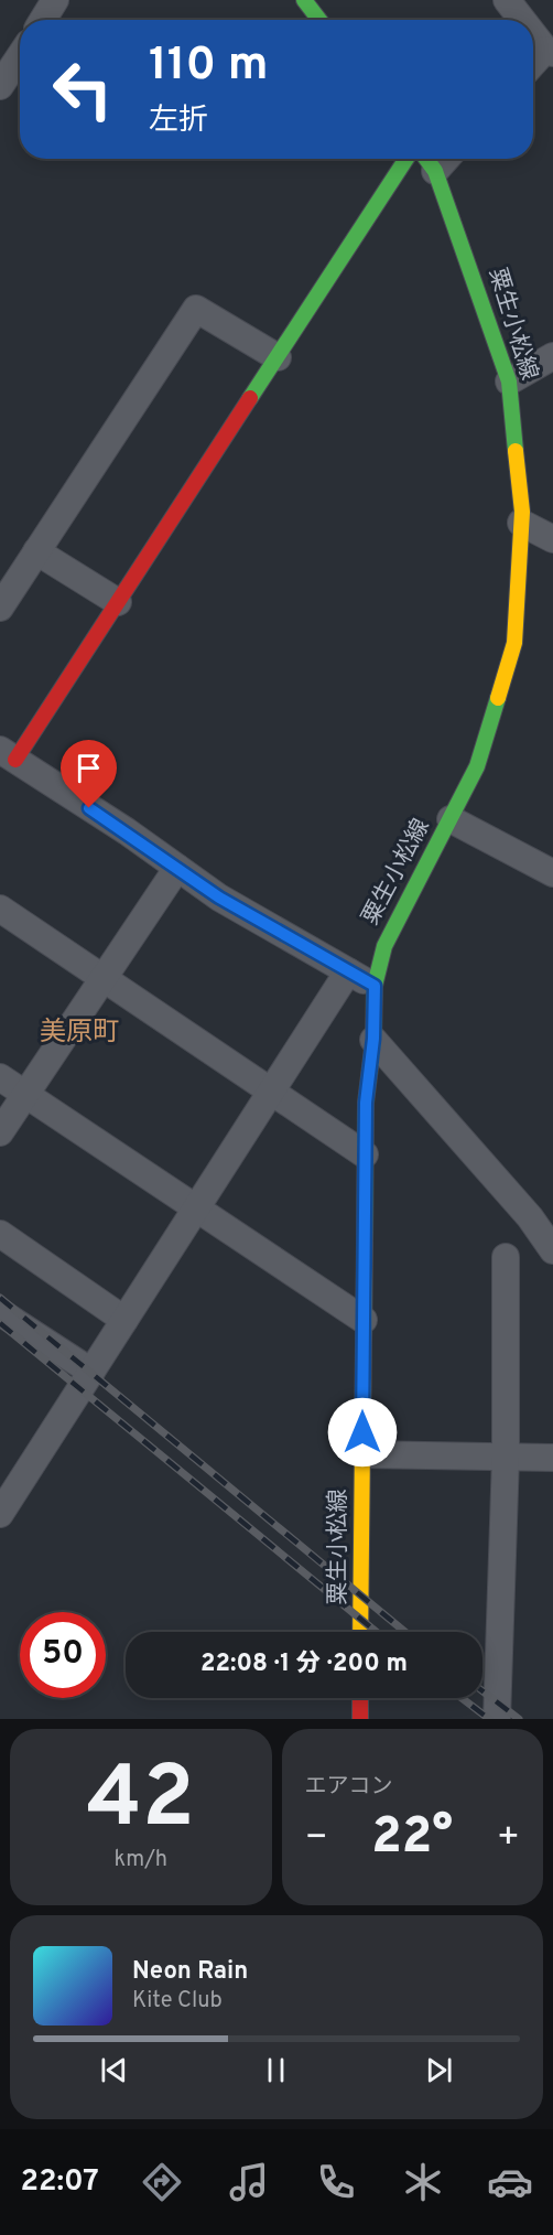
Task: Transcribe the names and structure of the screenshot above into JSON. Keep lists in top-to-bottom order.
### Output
{
  "streets": {
    "main road": ["粟生小松線"]
  },
  "districts": ["美原町"],
  "page": {
    "turn": ["110 m", "左折"],
    "limit": "50",
    "trip": "22:08 · 1 分 · 200 m",
    "tile": [
      ["42", "km/h"],
      "エアコン"
    ],
    "heat": ["−", "22°", "+"],
    "song": ["Neon Rain", "Kite Club"],
    "tabs": "22:07"
  }
}
